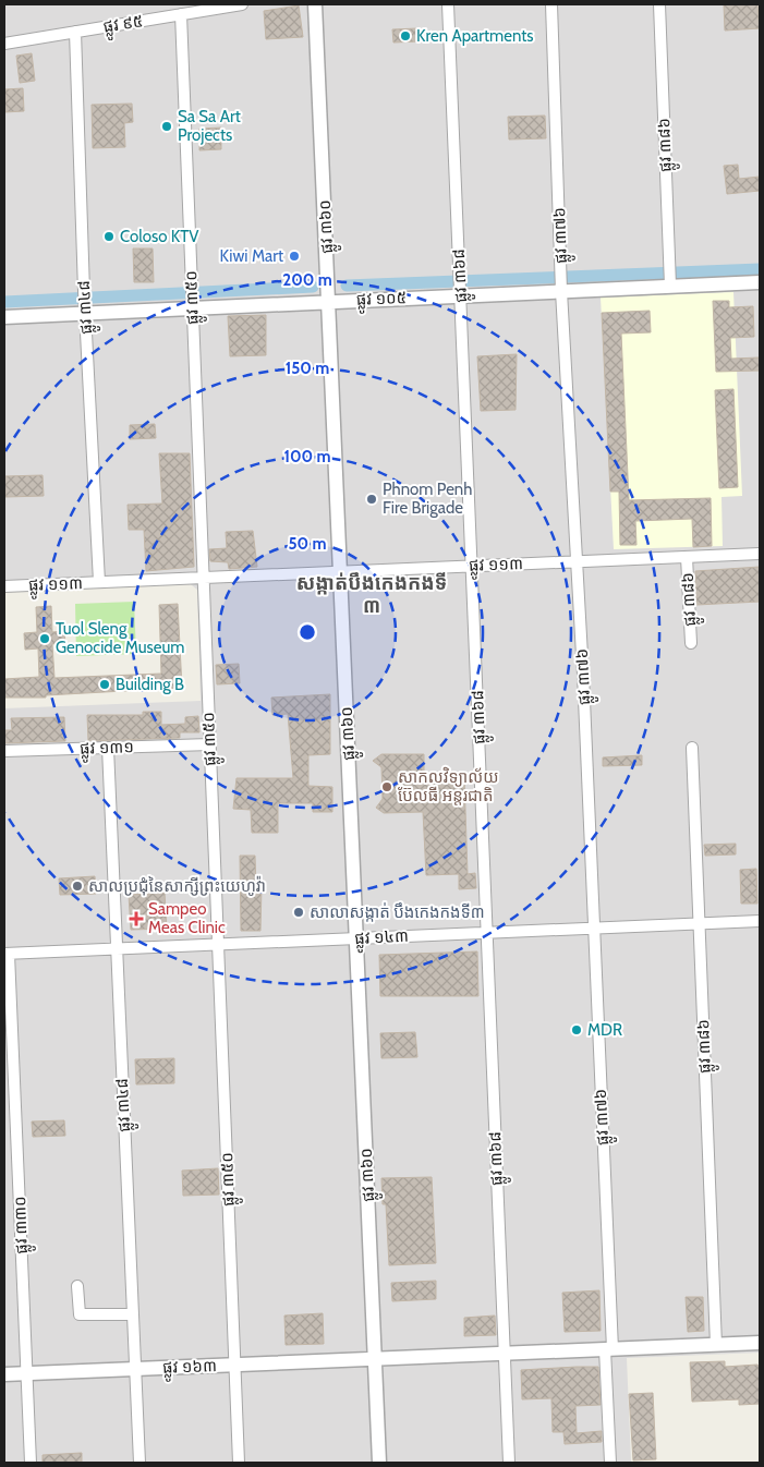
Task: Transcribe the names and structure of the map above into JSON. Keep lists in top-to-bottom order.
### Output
{
  "streets": {
    "street": [
      "ផ្លូវ ៩៥",
      "ផ្លូវ ៣៨៦",
      "ផ្លូវ ៣៦០",
      "ផ្លូវ ៣៧៦",
      "ផ្លូវ ៣៦៨",
      "ផ្លូវ ៣៥០",
      "ផ្លូវ ១០៥",
      "ផ្លូវ ៣៤៨",
      "ផ្លូវ ១១៣",
      "ផ្លូវ ១៣១",
      "ផ្លូវ ១៤៣",
      "ផ្លូវ ៣៣០",
      "ផ្លូវ ១៦៣"
    ]
  },
  "crossings": [
    ["ផ្លូវ ៩៥", "ផ្លូវ ៣៥០"],
    ["ផ្លូវ ៩៥", "ផ្លូវ ៣៤៨"],
    ["ផ្លូវ ៣៨៦", "ផ្លូវ ១០៥"],
    ["ផ្លូវ ៣៨៦", "ផ្លូវ ១១៣"],
    ["ផ្លូវ ៣៨៦", "ផ្លូវ ១៤៣"],
    ["ផ្លូវ ៣៨៦", "ផ្លូវ ១៦៣"],
    ["ផ្លូវ ៣៦០", "ផ្លូវ ១០៥"],
    ["ផ្លូវ ៣៦០", "ផ្លូវ ១១៣"],
    ["ផ្លូវ ៣៦០", "ផ្លូវ ១៤៣"],
    ["ផ្លូវ ៣៦០", "ផ្លូវ ១៦៣"],
    ["ផ្លូវ ៣៧៦", "ផ្លូវ ១០៥"],
    ["ផ្លូវ ៣៧៦", "ផ្លូវ ១១៣"],
    ["ផ្លូវ ៣៧៦", "ផ្លូវ ១៤៣"],
    ["ផ្លូវ ៣៧៦", "ផ្លូវ ១៦៣"],
    ["ផ្លូវ ៣៦៨", "ផ្លូវ ១០៥"],
    ["ផ្លូវ ៣៦៨", "ផ្លូវ ១១៣"],
    ["ផ្លូវ ៣៦៨", "ផ្លូវ ១៤៣"],
    ["ផ្លូវ ៣៦៨", "ផ្លូវ ១៦៣"],
    ["ផ្លូវ ៣៥០", "ផ្លូវ ១០៥"],
    ["ផ្លូវ ៣៥០", "ផ្លូវ ១១៣"],
    ["ផ្លូវ ៣៥០", "ផ្លូវ ១៣១"],
    ["ផ្លូវ ៣៥០", "ផ្លូវ ១៤៣"],
    ["ផ្លូវ ៣៥០", "ផ្លូវ ១៦៣"],
    ["ផ្លូវ ១០៥", "ផ្លូវ ៣៤៨"],
    ["ផ្លូវ ៣៤៨", "ផ្លូវ ១១៣"],
    ["ផ្លូវ ៣៤៨", "ផ្លូវ ១៣១"],
    ["ផ្លូវ ៣៤៨", "ផ្លូវ ១៤៣"],
    ["ផ្លូវ ៣៤៨", "ផ្លូវ ១៦៣"],
    ["ផ្លូវ ១៤៣", "ផ្លូវ ៣៣០"],
    ["ផ្លូវ ៣៣០", "ផ្លូវ ១៦៣"]
  ],
  "districts": ["សង្កាត់បឹងកេងកងទី ៣"],
  "places": {
    "other": [
      "Kren Apartments",
      "Sa Sa Art Projects",
      "Coloso KTV",
      "Kiwi Mart",
      "Phnom Penh Fire Brigade",
      "Tuol Sleng Genocide Museum",
      "Building B",
      "សាកលវិទ្យាល័យ ប៊ែលធី អន្តរជាតិ",
      "សាលប្រជុំនៃសាក្សីព្រះយេហូវ៉ា",
      "សាលាសង្កាត់ បឹងកេងកងទី៣",
      "MDR"
    ],
    "health": ["Sampeo Meas Clinic"]
  },
  "rings": [
    "200 m",
    "150 m",
    "100 m",
    "50 m"
  ]
}
